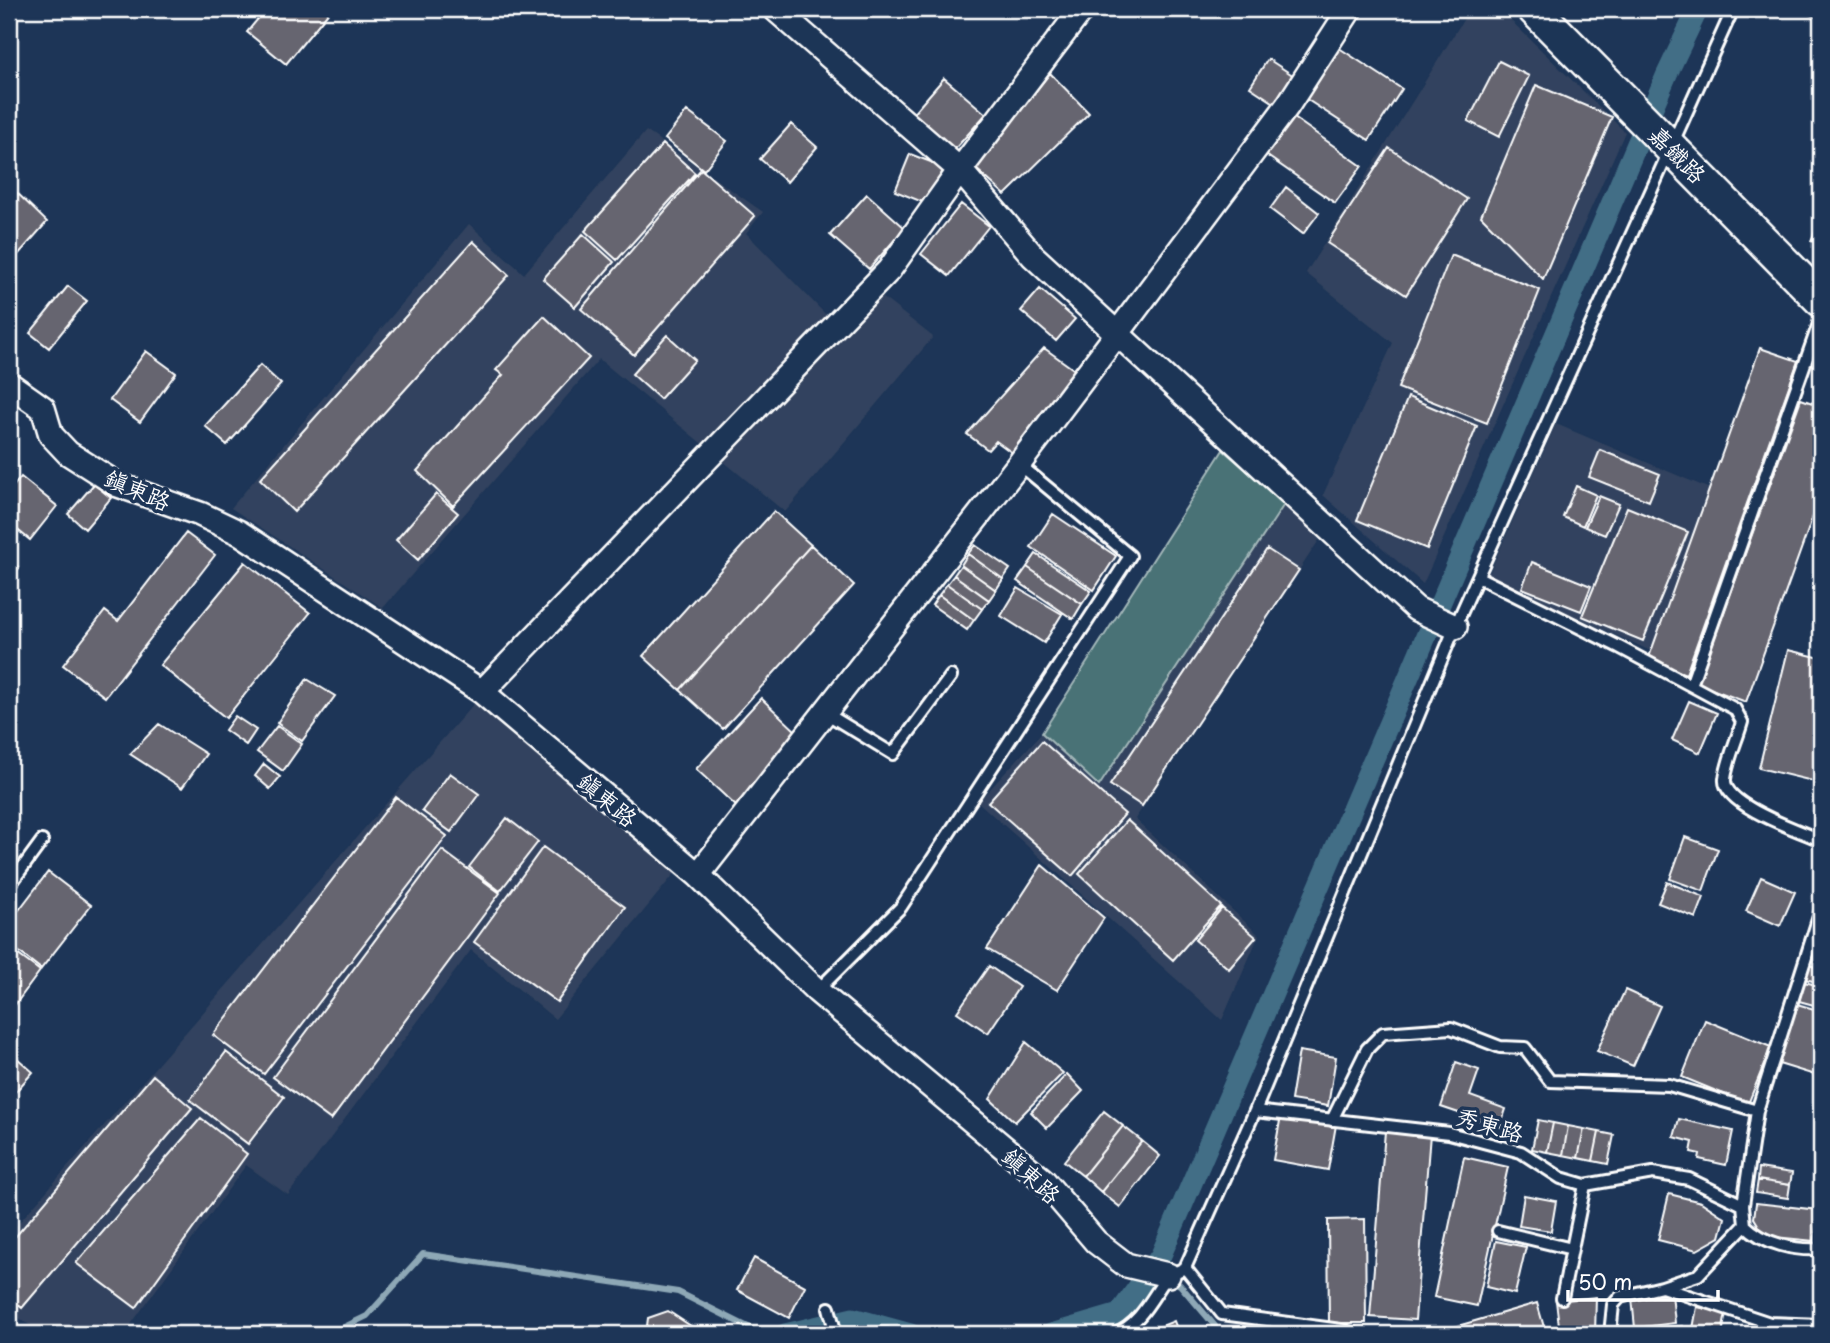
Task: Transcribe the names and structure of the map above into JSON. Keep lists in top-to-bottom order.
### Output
{
  "streets": {
    "street": ["嘉鐵路", "鎮東路"],
    "lane": ["秀東路"]
  },
  "scale_bar": "50 m"
}
